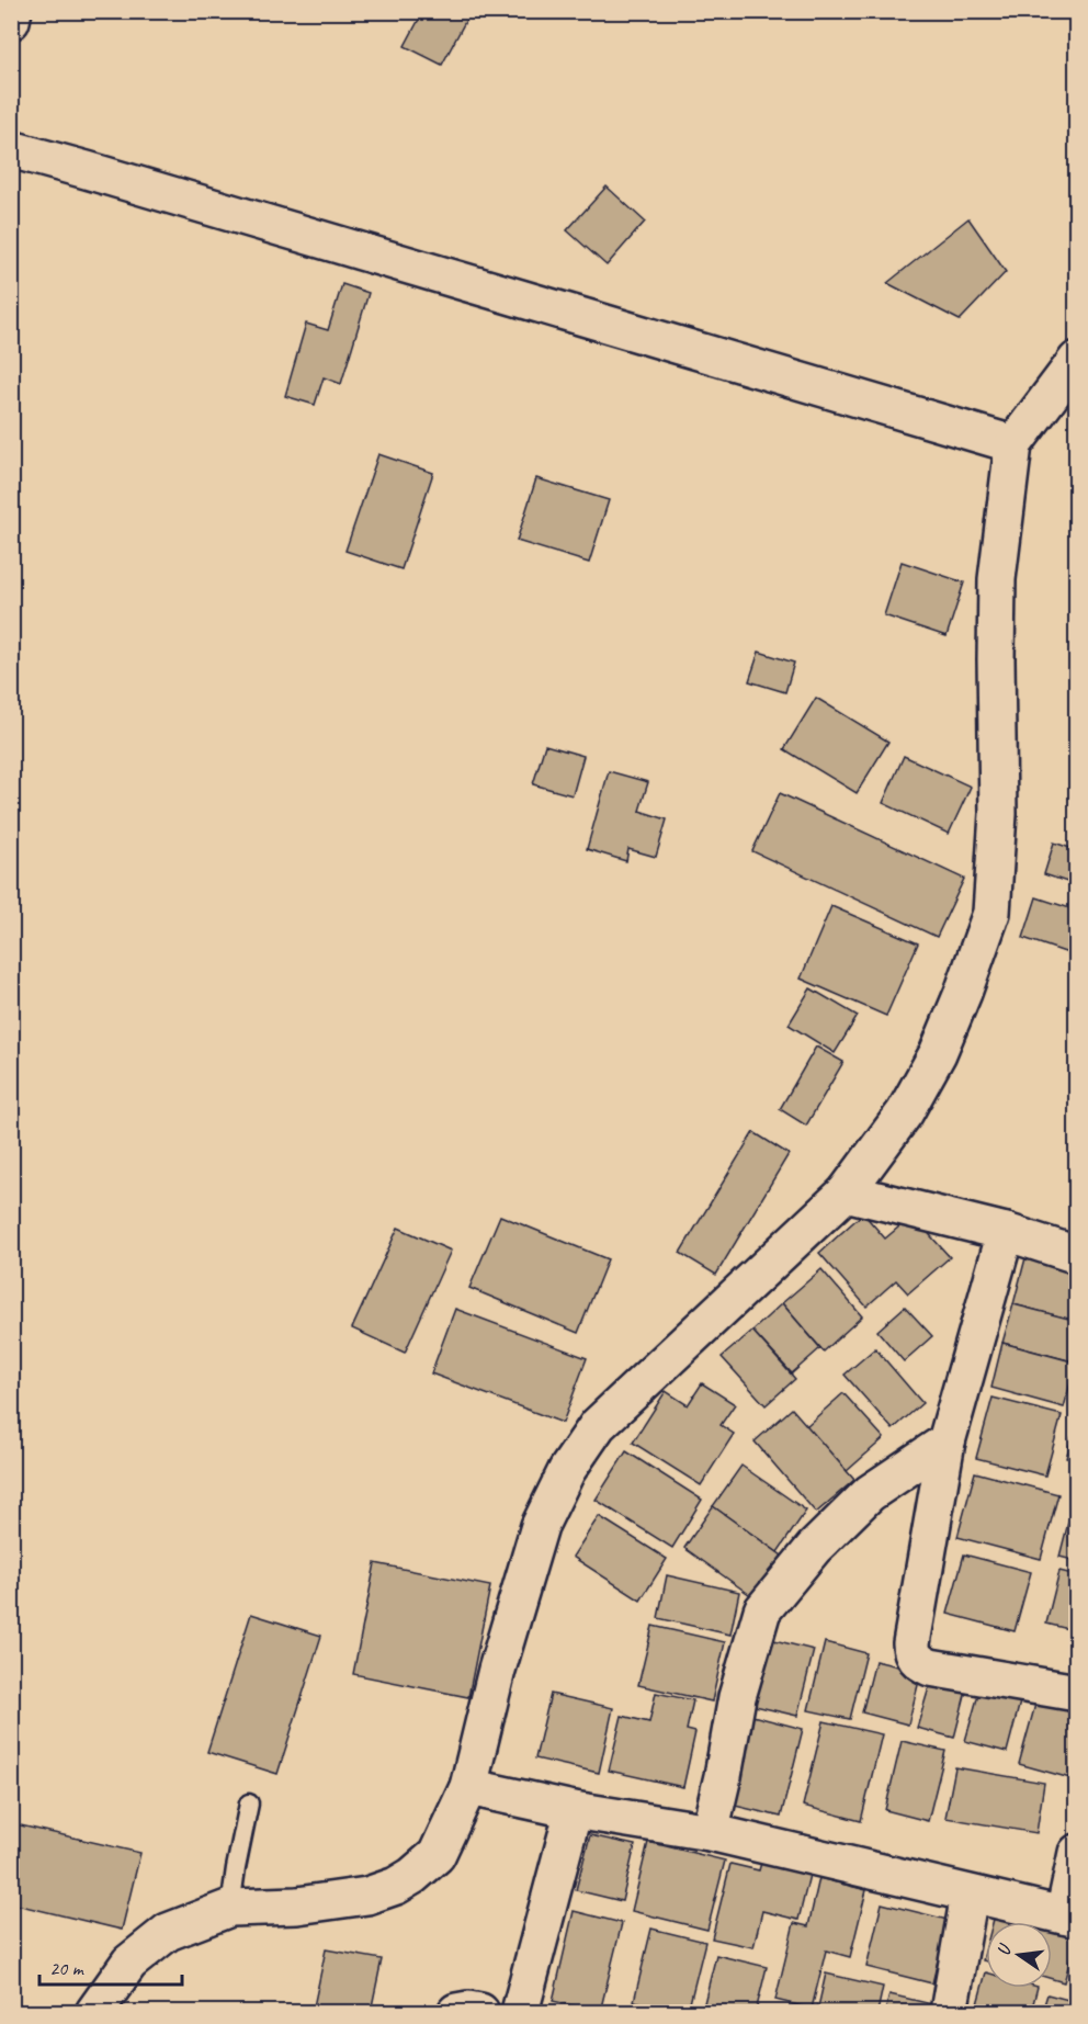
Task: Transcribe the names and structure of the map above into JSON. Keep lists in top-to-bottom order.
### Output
{
  "scale_bar": "20 m",
  "north": "left"
}
